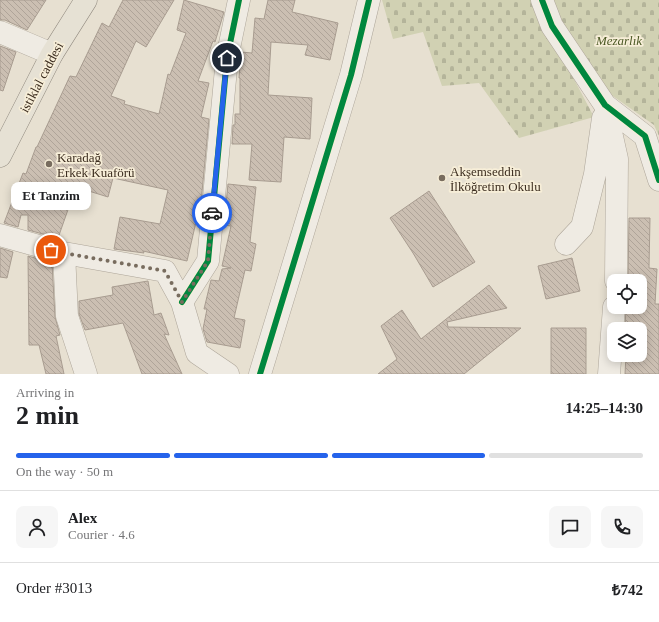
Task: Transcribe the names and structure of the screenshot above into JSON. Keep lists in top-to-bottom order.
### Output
{
  "streets": {
    "main road": ["istiklal caddesi"]
  },
  "parks": ["Mezarlık"],
  "places": ["Karadağ Erkek Kuaförü", "Akşemseddin İlköğretim Okulu", "Et Tanzim"],
  "page": {
    "bubble": "Et Tanzim",
    "heading": ["2 min", "Arriving in", "14:25–14:30"],
    "panel": [
      "Alex",
      "Courier · 4.6",
      "Order #3013",
      "₺742"
    ],
    "bar": "On the way · 50 m"
  }
}
